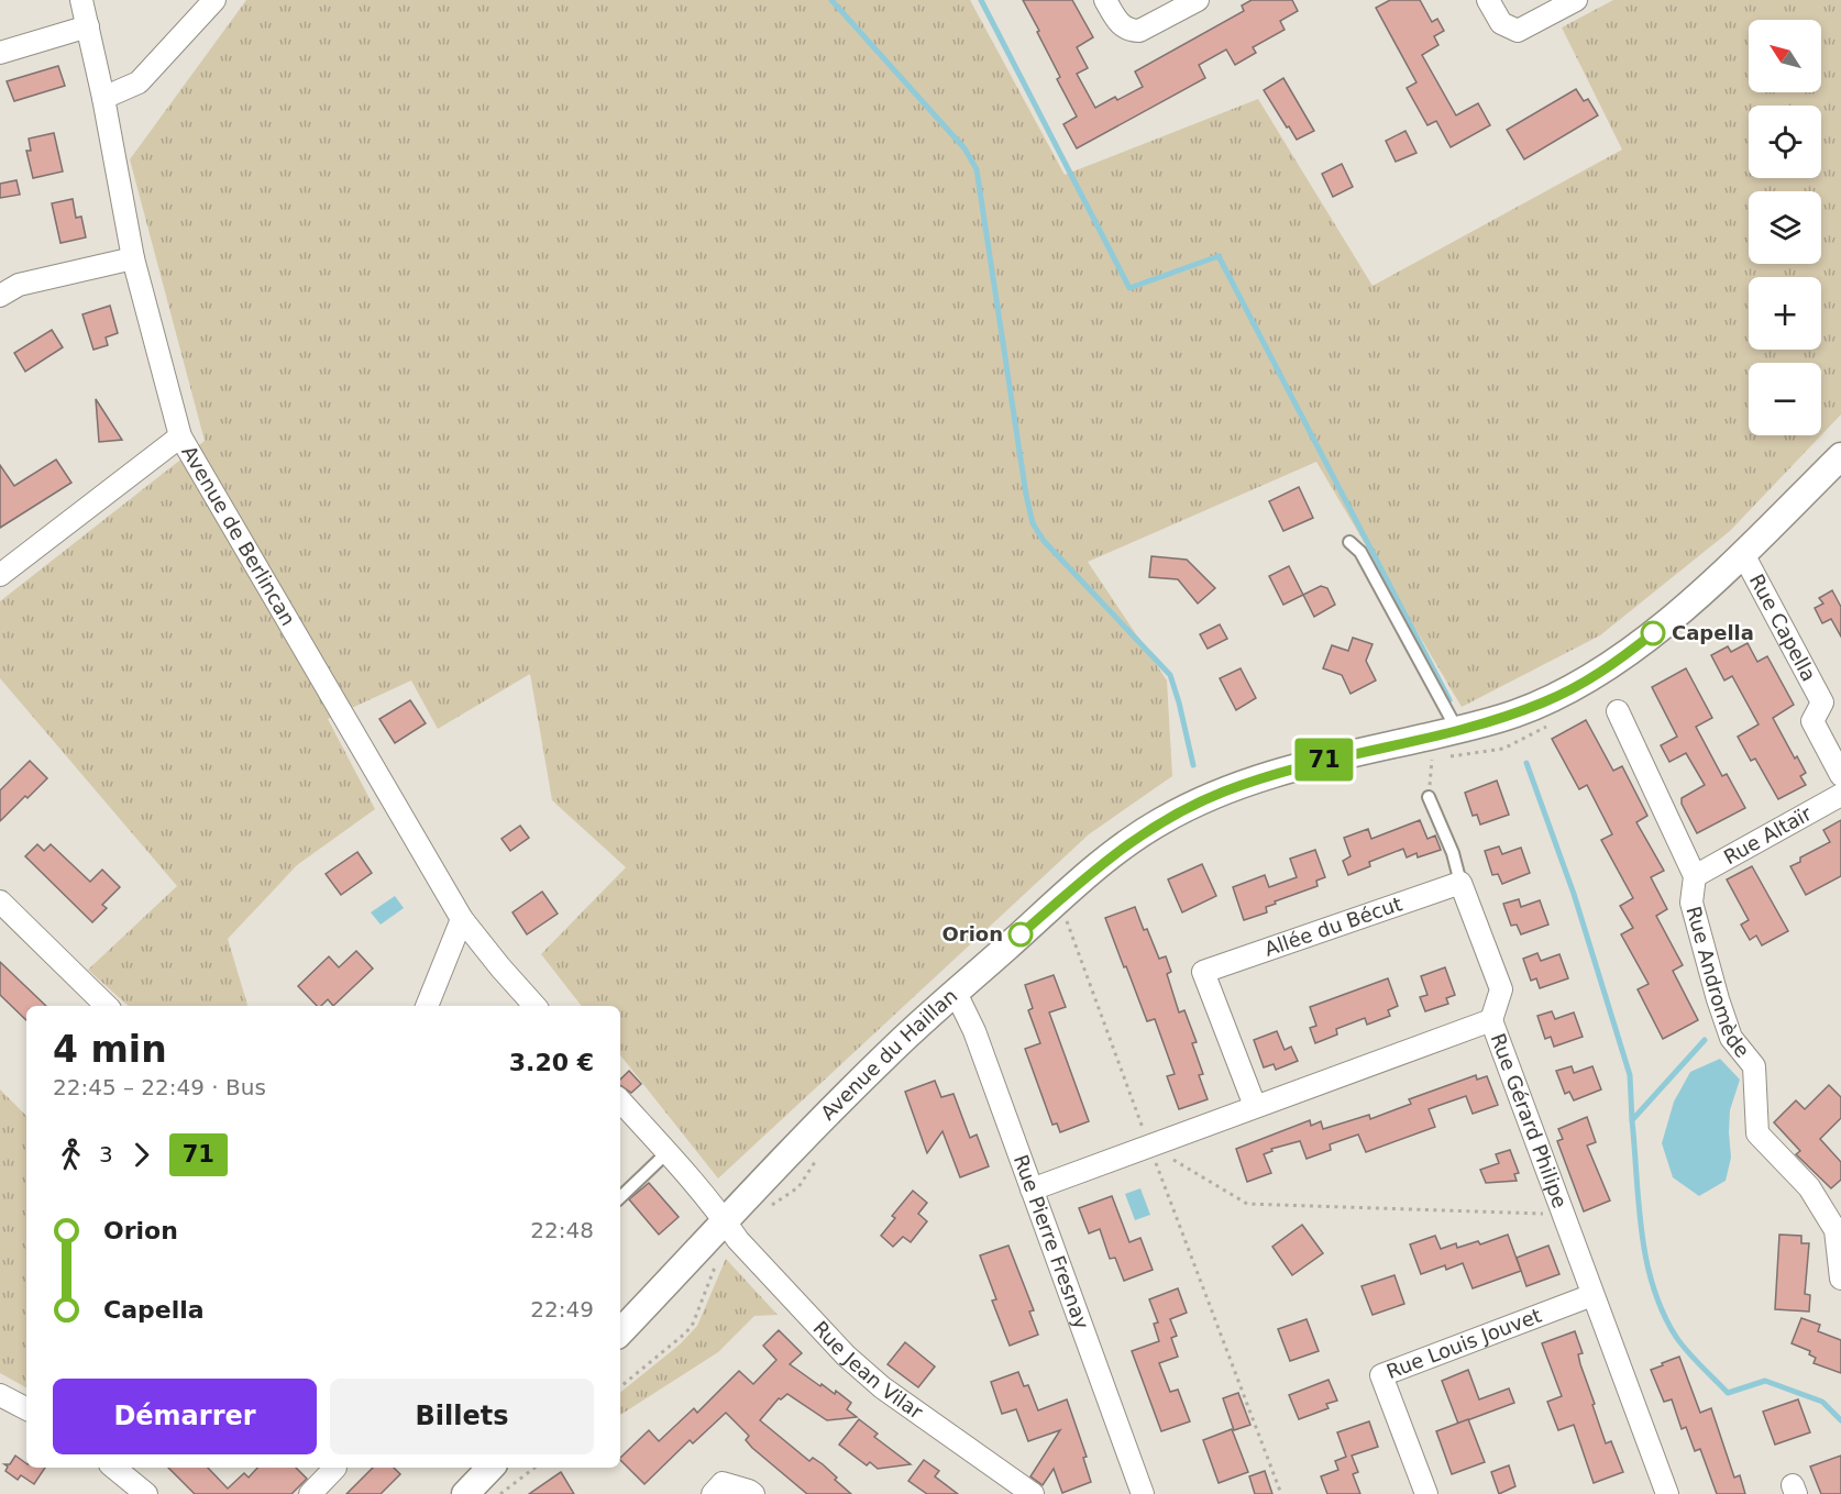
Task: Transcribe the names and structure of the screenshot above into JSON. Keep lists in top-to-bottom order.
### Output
{
  "streets": {
    "street": [
      "Avenue de Berlincan",
      "Rue Capella",
      "Rue Altaïr",
      "Allée du Bécut",
      "Rue Andromède",
      "Avenue du Haillan",
      "Rue Gérard Philipe",
      "Rue Pierre Fresnay",
      "Rue Louis Jouvet",
      "Rue Jean Vilar"
    ]
  },
  "crossings": [
    ["Rue Capella", "Avenue du Haillan"],
    ["Rue Altaïr", "Rue Andromède"],
    ["Allée du Bécut", "Rue Gérard Philipe"],
    ["Avenue du Haillan", "Rue Pierre Fresnay"],
    ["Avenue du Haillan", "Rue Jean Vilar"],
    ["Rue Gérard Philipe", "Rue Pierre Fresnay"],
    ["Rue Gérard Philipe", "Rue Louis Jouvet"]
  ],
  "places": ["Capella", "Orion"],
  "lines": ["bus line 71"],
  "north": "top left",
  "page": {
    "on_map": "71",
    "map_buttons": ["+", "−"],
    "heading": ["4 min", "22:45 – 22:49 · Bus", "3.20 €"],
    "legs": ["3", "71"],
    "list": [
      {
        "name": "Orion",
        "value": "22:48"
      },
      {
        "name": "Capella",
        "value": "22:49"
      }
    ],
    "buttons": ["Démarrer", "Billets"]
  }
}
